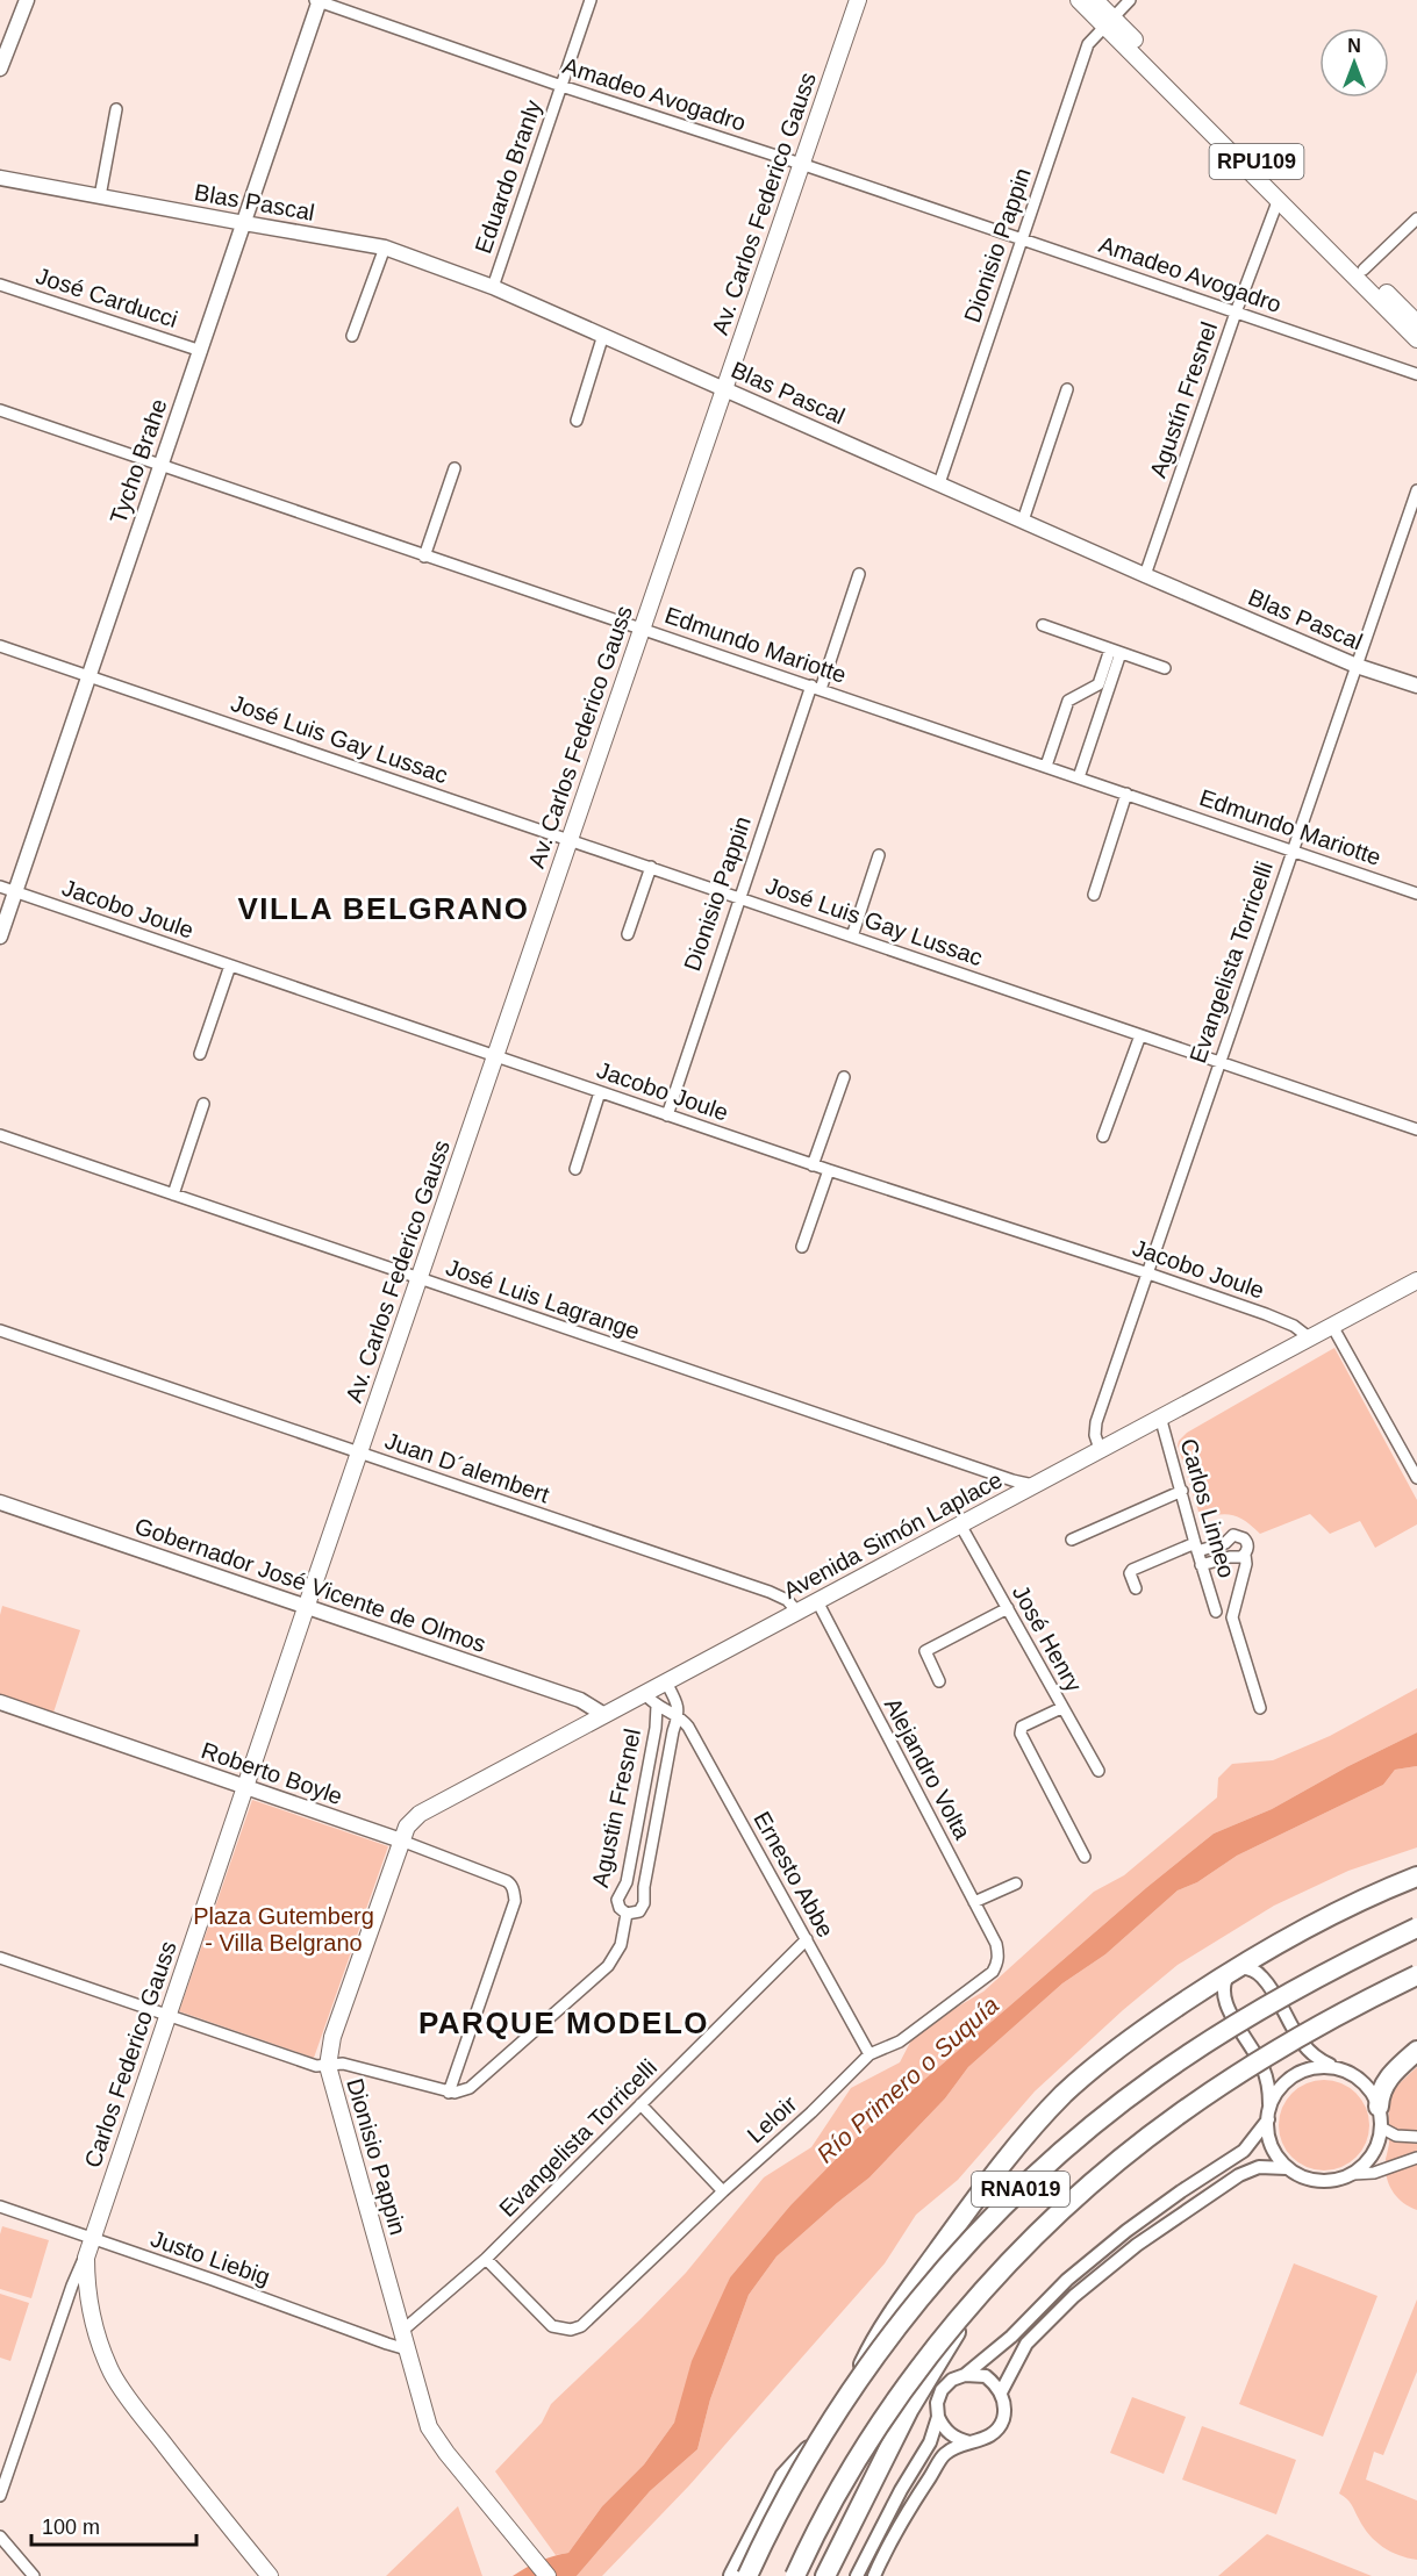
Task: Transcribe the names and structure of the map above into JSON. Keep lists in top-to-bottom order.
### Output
{
  "streets": {
    "highway": ["RNA019"],
    "main road": [
      "RPU109",
      "Blas Pascal",
      "Av. Carlos Federico Gauss",
      "Dionisio Pappin",
      "Tycho Brahe",
      "Avenida Simón Laplace",
      "Gobernador José Vicente de Olmos",
      "Roberto Boyle",
      "Carlos Federico Gauss"
    ],
    "street": [
      "Amadeo Avogadro",
      "Eduardo Branly",
      "José Carducci",
      "Agustín Fresnel",
      "Edmundo Mariotte",
      "José Luis Gay Lussac",
      "Jacobo Joule",
      "Evangelista Torricelli",
      "José Luis Lagrange",
      "Juan D´alembert",
      "Carlos Linneo",
      "José Henry",
      "Alejandro Volta",
      "Agustin Fresnel",
      "Ernesto Abbe",
      "Leloir",
      "Justo Liebig"
    ]
  },
  "crossings": [
    ["Amadeo Avogadro", "Eduardo Branly"],
    ["Amadeo Avogadro", "Av. Carlos Federico Gauss"],
    ["Amadeo Avogadro", "Dionisio Pappin"],
    ["Amadeo Avogadro", "Agustín Fresnel"],
    ["Amadeo Avogadro", "Tycho Brahe"],
    ["RPU109", "Dionisio Pappin"],
    ["RPU109", "Agustín Fresnel"],
    ["Eduardo Branly", "Blas Pascal"],
    ["Blas Pascal", "Av. Carlos Federico Gauss"],
    ["Blas Pascal", "Dionisio Pappin"],
    ["Blas Pascal", "Agustín Fresnel"],
    ["Blas Pascal", "Tycho Brahe"],
    ["Blas Pascal", "Evangelista Torricelli"],
    ["Av. Carlos Federico Gauss", "Edmundo Mariotte"],
    ["Av. Carlos Federico Gauss", "José Luis Gay Lussac"],
    ["Av. Carlos Federico Gauss", "Jacobo Joule"],
    ["Av. Carlos Federico Gauss", "José Luis Lagrange"],
    ["Av. Carlos Federico Gauss", "Juan D´alembert"],
    ["Av. Carlos Federico Gauss", "Gobernador José Vicente de Olmos"],
    ["Av. Carlos Federico Gauss", "Carlos Federico Gauss"],
    ["Dionisio Pappin", "Edmundo Mariotte"],
    ["Dionisio Pappin", "José Luis Gay Lussac"],
    ["Dionisio Pappin", "Jacobo Joule"],
    ["Dionisio Pappin", "Evangelista Torricelli"],
    ["Dionisio Pappin", "Avenida Simón Laplace"],
    ["Dionisio Pappin", "Roberto Boyle"],
    ["Dionisio Pappin", "Justo Liebig"],
    ["José Carducci", "Tycho Brahe"],
    ["Tycho Brahe", "Edmundo Mariotte"],
    ["Tycho Brahe", "José Luis Gay Lussac"],
    ["Tycho Brahe", "Jacobo Joule"],
    ["Edmundo Mariotte", "Evangelista Torricelli"],
    ["José Luis Gay Lussac", "Evangelista Torricelli"],
    ["Jacobo Joule", "Evangelista Torricelli"],
    ["Jacobo Joule", "Avenida Simón Laplace"],
    ["Evangelista Torricelli", "Avenida Simón Laplace"],
    ["Evangelista Torricelli", "Ernesto Abbe"],
    ["Evangelista Torricelli", "Leloir"],
    ["José Luis Lagrange", "Avenida Simón Laplace"],
    ["Juan D´alembert", "Avenida Simón Laplace"],
    ["Carlos Linneo", "Avenida Simón Laplace"],
    ["Avenida Simón Laplace", "Gobernador José Vicente de Olmos"],
    ["Avenida Simón Laplace", "José Henry"],
    ["Avenida Simón Laplace", "Alejandro Volta"],
    ["Avenida Simón Laplace", "Roberto Boyle"],
    ["Avenida Simón Laplace", "Ernesto Abbe"],
    ["Gobernador José Vicente de Olmos", "Carlos Federico Gauss"],
    ["Alejandro Volta", "Leloir"],
    ["Roberto Boyle", "Carlos Federico Gauss"],
    ["Agustin Fresnel", "Ernesto Abbe"],
    ["Ernesto Abbe", "Leloir"],
    ["Carlos Federico Gauss", "Justo Liebig"]
  ],
  "districts": ["VILLA BELGRANO", "PARQUE MODELO"],
  "water": ["Río Primero o Suquía"],
  "parks": ["Plaza Gutemberg - Villa Belgrano"],
  "scale_bar": "100 m",
  "north": "top"
}
